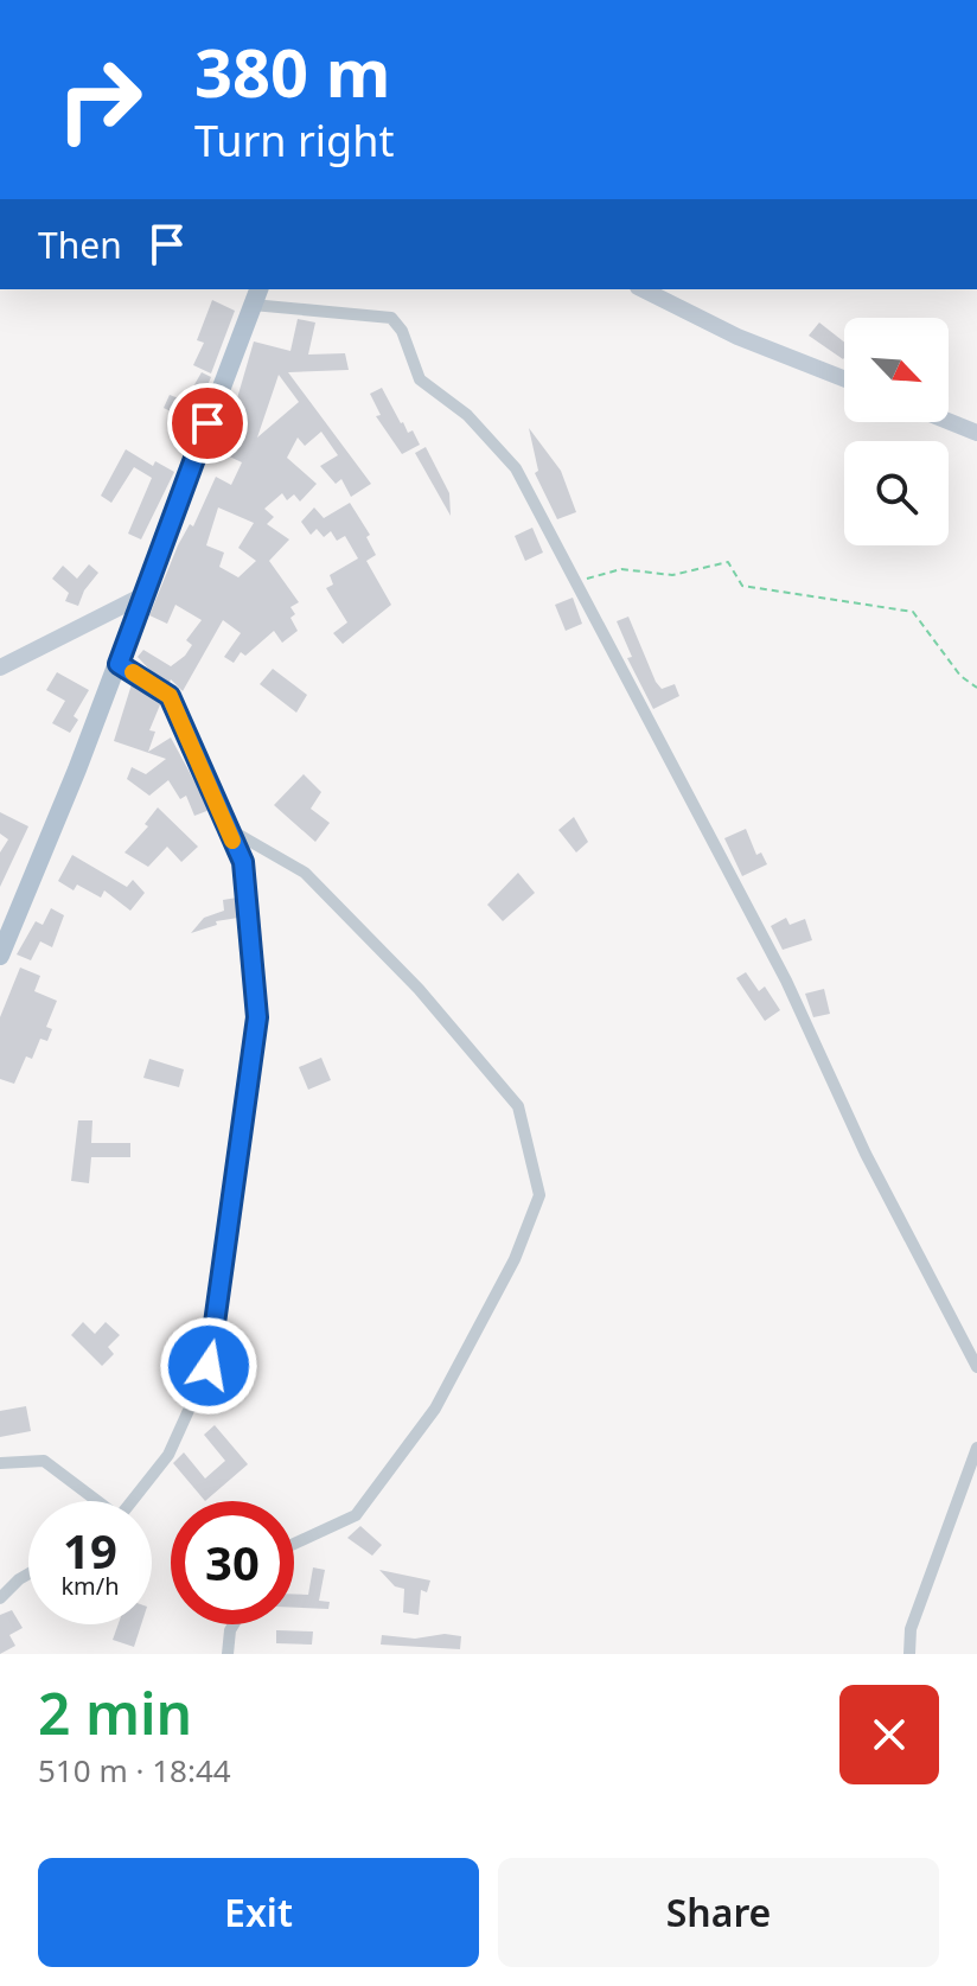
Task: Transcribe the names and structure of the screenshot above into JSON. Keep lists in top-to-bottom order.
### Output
{
  "north": "bottom right",
  "page": {
    "turn": ["380 m", "Turn right"],
    "then": "Then",
    "speed": "19 km/h",
    "limit": "30",
    "heading": ["2 min", "510 m · 18:44"],
    "buttons": ["Exit", "Share"]
  }
}
